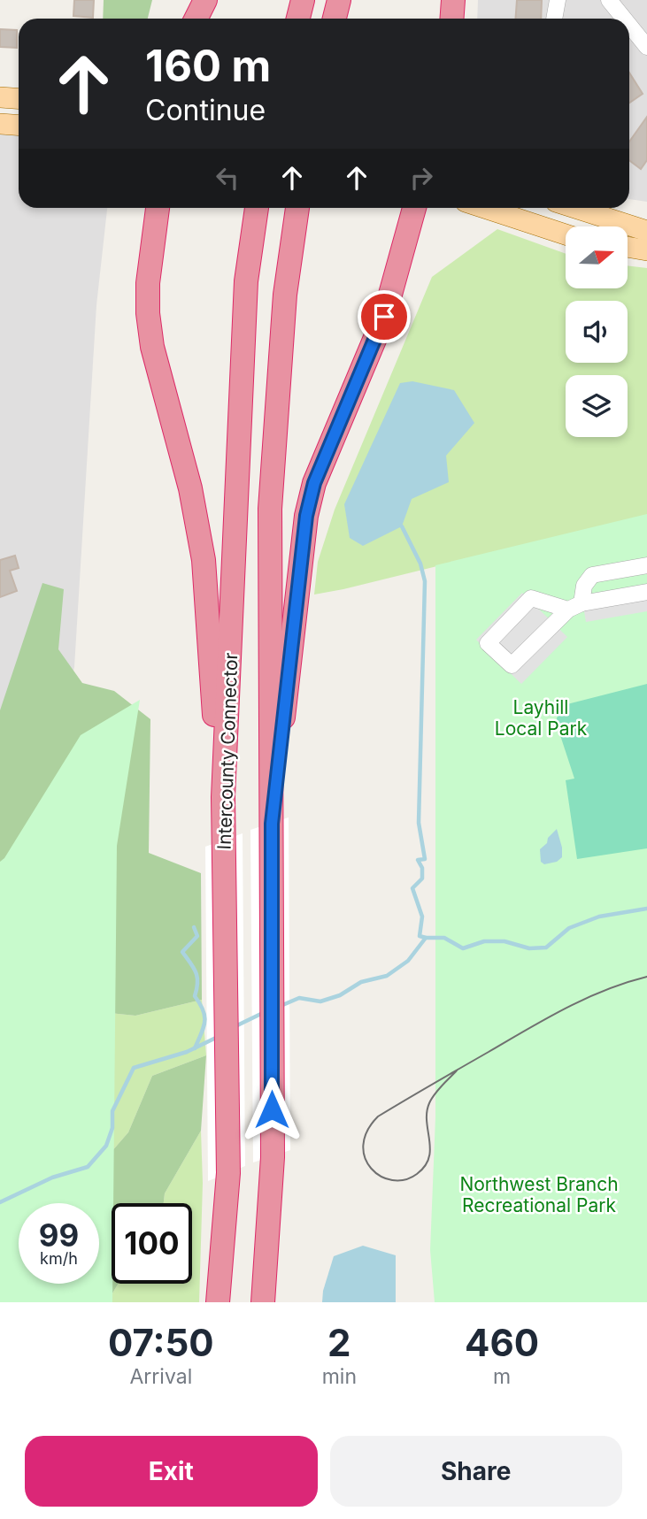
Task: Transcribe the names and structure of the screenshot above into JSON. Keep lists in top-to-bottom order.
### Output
{
  "streets": {
    "highway": ["Intercounty Connector"]
  },
  "parks": ["Layhill Local Park", "Northwest Branch Recreational Park"],
  "north": "right",
  "page": {
    "turn": ["160 m", "Continue"],
    "speed": "99 km/h",
    "limit": "100",
    "eta": [
      "07:50",
      "Arrival",
      "2",
      "min",
      "460",
      "m"
    ],
    "buttons": ["Exit", "Share"]
  }
}
